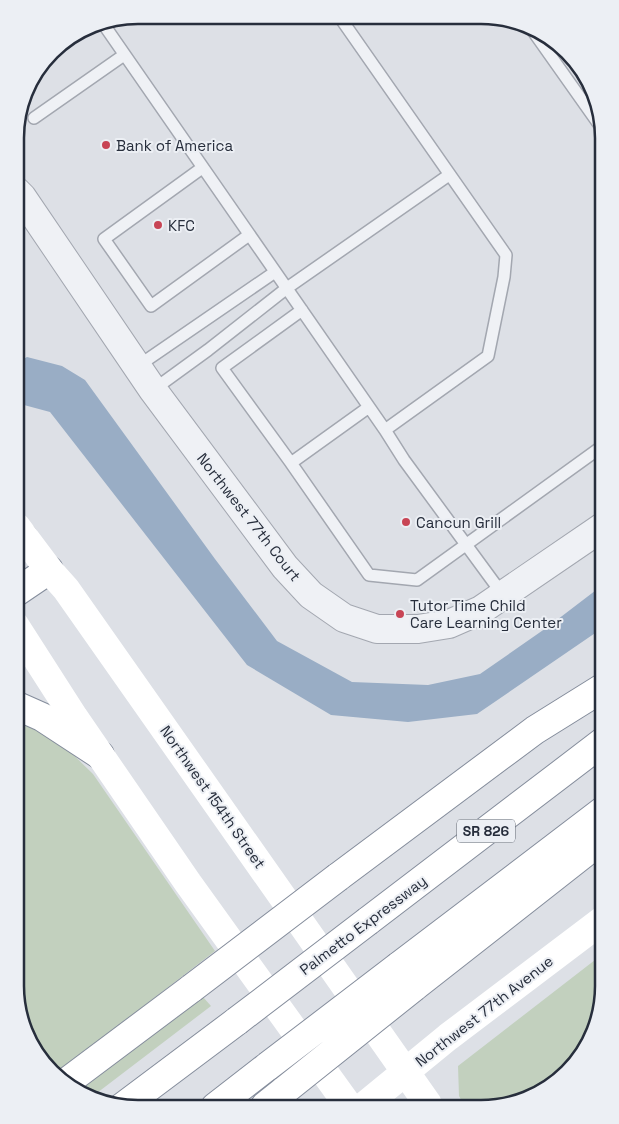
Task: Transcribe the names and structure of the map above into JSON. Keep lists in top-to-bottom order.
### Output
{
  "streets": {
    "main road": [
      "Northwest 154th Street",
      "SR 826",
      "Palmetto Expressway",
      "Northwest 77th Avenue"
    ],
    "street": ["Northwest 77th Court"]
  },
  "crossings": [
    ["Northwest 154th Street", "Northwest 77th Avenue"]
  ],
  "places": [
    "Bank of America",
    "KFC",
    "Cancun Grill",
    "Tutor Time Child Care Learning Center"
  ]
}
